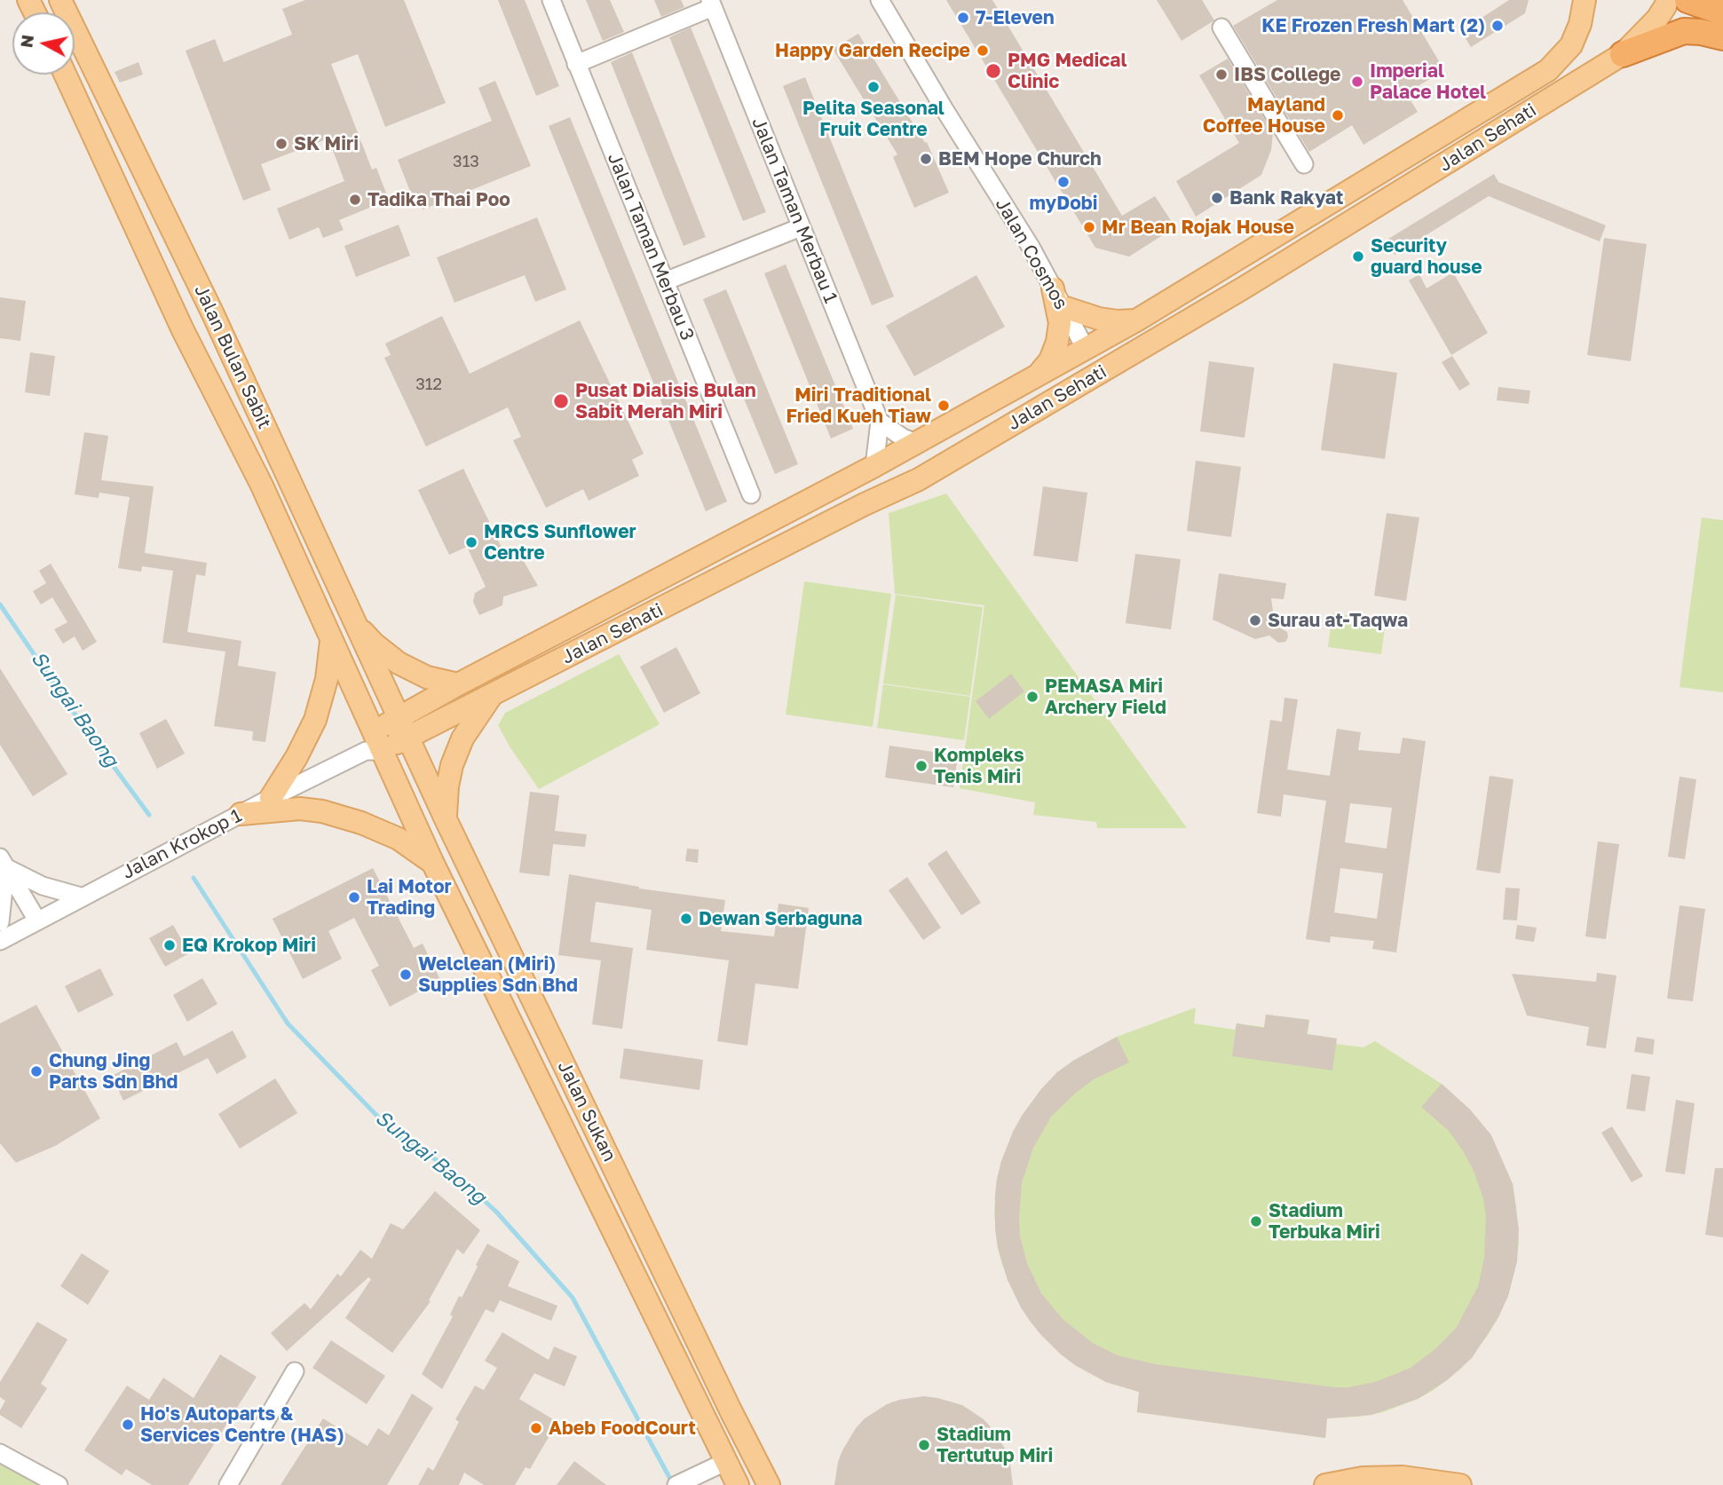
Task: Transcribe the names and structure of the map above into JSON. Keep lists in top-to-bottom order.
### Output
{
  "streets": {
    "main road": ["Jalan Sehati", "Jalan Bulan Sabit", "Jalan Sukan"],
    "street": [
      "Jalan Taman Merbau 1",
      "Jalan Taman Merbau 3",
      "Jalan Cosmos",
      "Jalan Krokop 1"
    ]
  },
  "crossings": [
    ["Jalan Sehati", "Jalan Cosmos"],
    ["Jalan Sehati", "Jalan Bulan Sabit"],
    ["Jalan Sehati", "Jalan Sukan"],
    ["Jalan Bulan Sabit", "Jalan Krokop 1"],
    ["Jalan Bulan Sabit", "Jalan Sukan"],
    ["Jalan Krokop 1", "Jalan Sukan"]
  ],
  "water": ["Sungai Baong"],
  "places": [
    "7-Eleven",
    "KE Frozen Fresh Mart (2)",
    "Happy Garden Recipe",
    "PMG Medical Clinic",
    "IBS College",
    "Imperial Palace Hotel",
    "Pelita Seasonal Fruit Centre",
    "Mayland Coffee House",
    "SK Miri",
    "BEM Hope Church",
    "myDobi",
    "Bank Rakyat",
    "Tadika Thai Poo",
    "Mr Bean Rojak House",
    "Security guard house",
    "Pusat Dialisis Bulan Sabit Merah Miri",
    "Miri Traditional Fried Kueh Tiaw",
    "MRCS Sunflower Centre",
    "Surau at-Taqwa",
    "PEMASA Miri Archery Field",
    "Kompleks Tenis Miri",
    "Lai Motor Trading",
    "Dewan Serbaguna",
    "EQ Krokop Miri",
    "Welclean (Miri) Supplies Sdn Bhd",
    "Chung Jing Parts Sdn Bhd",
    "Stadium Terbuka Miri",
    "Ho's Autoparts & Services Centre (HAS)",
    "Abeb FoodCourt",
    "Stadium Tertutup Miri"
  ],
  "house_numbers": ["313", "312"],
  "north": "left"
}
